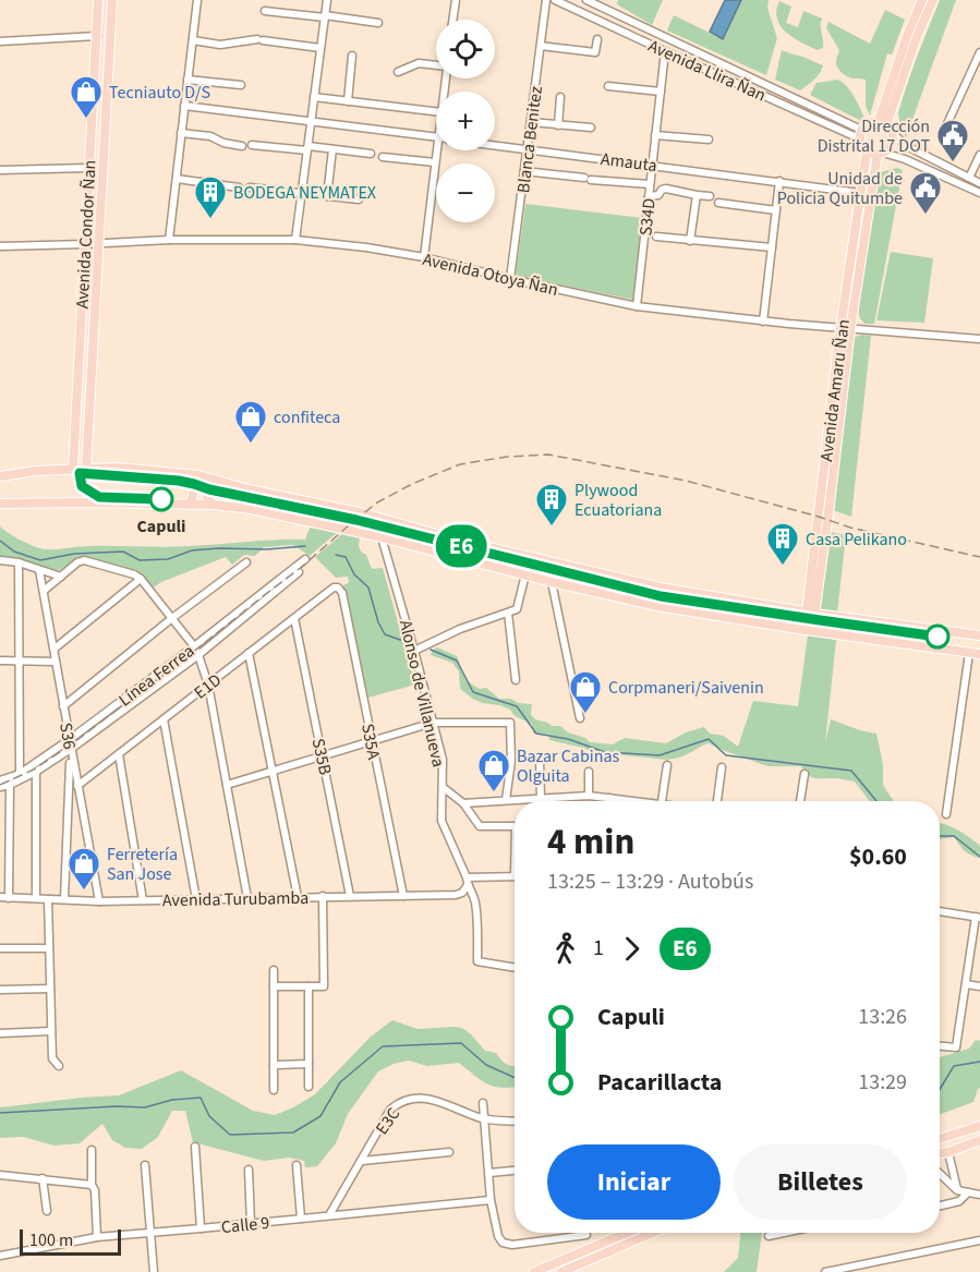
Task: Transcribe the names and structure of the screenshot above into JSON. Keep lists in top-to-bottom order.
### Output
{
  "streets": {
    "main road": ["Avenida Condor Ñan", "Avenida Amaru Ñan"],
    "street": [
      "Avenida Llira Ñan",
      "Blanca Benitez",
      "Amauta",
      "S34D",
      "Avenida Otoya Ñan",
      "Línea Ferrea",
      "E1D",
      "Alonso de Villanueva",
      "S36",
      "S35A",
      "S35B",
      "Avenida Turubamba",
      "E3C",
      "Calle 9"
    ]
  },
  "crossings": [
    ["Avenida Llira Ñan", "S34D"],
    ["Avenida Llira Ñan", "Avenida Amaru Ñan"],
    ["Blanca Benitez", "Amauta"],
    ["Blanca Benitez", "Avenida Otoya Ñan"],
    ["Amauta", "S34D"],
    ["Amauta", "Avenida Amaru Ñan"],
    ["S34D", "Avenida Otoya Ñan"],
    ["Avenida Condor Ñan", "Avenida Otoya Ñan"],
    ["Avenida Otoya Ñan", "Avenida Amaru Ñan"],
    ["Línea Ferrea", "S36"],
    ["E1D", "S36"],
    ["E1D", "S35A"],
    ["E1D", "S35B"],
    ["Alonso de Villanueva", "Avenida Turubamba"],
    ["S36", "Avenida Turubamba"],
    ["S35A", "Avenida Turubamba"],
    ["S35B", "Avenida Turubamba"],
    ["E3C", "Calle 9"]
  ],
  "places": {
    "shop": [
      "Tecniauto D/S",
      "confiteca",
      "Corpmaneri/Saivenin",
      "Bazar Cabinas Olguita",
      "Ferretería San Jose"
    ],
    "public building": ["Dirección Distrital 17 DOT", "Unidad de Policia Quitumbe"],
    "building": ["BODEGA NEYMATEX", "Plywood Ecuatoriana", "Casa Pelikano"],
    "other": ["Capuli"]
  },
  "lines": ["bus line E6"],
  "scale_bar": "100 m",
  "page": {
    "on_map": "E6",
    "map_buttons": ["+", "−"],
    "heading": ["4 min", "13:25 – 13:29 · Autobús", "$0.60"],
    "legs": ["1", "E6"],
    "list": [
      {
        "name": "Capuli",
        "value": "13:26"
      },
      {
        "name": "Pacarillacta",
        "value": "13:29"
      }
    ],
    "buttons": ["Iniciar", "Billetes"],
    "scale": "100 m"
  }
}
